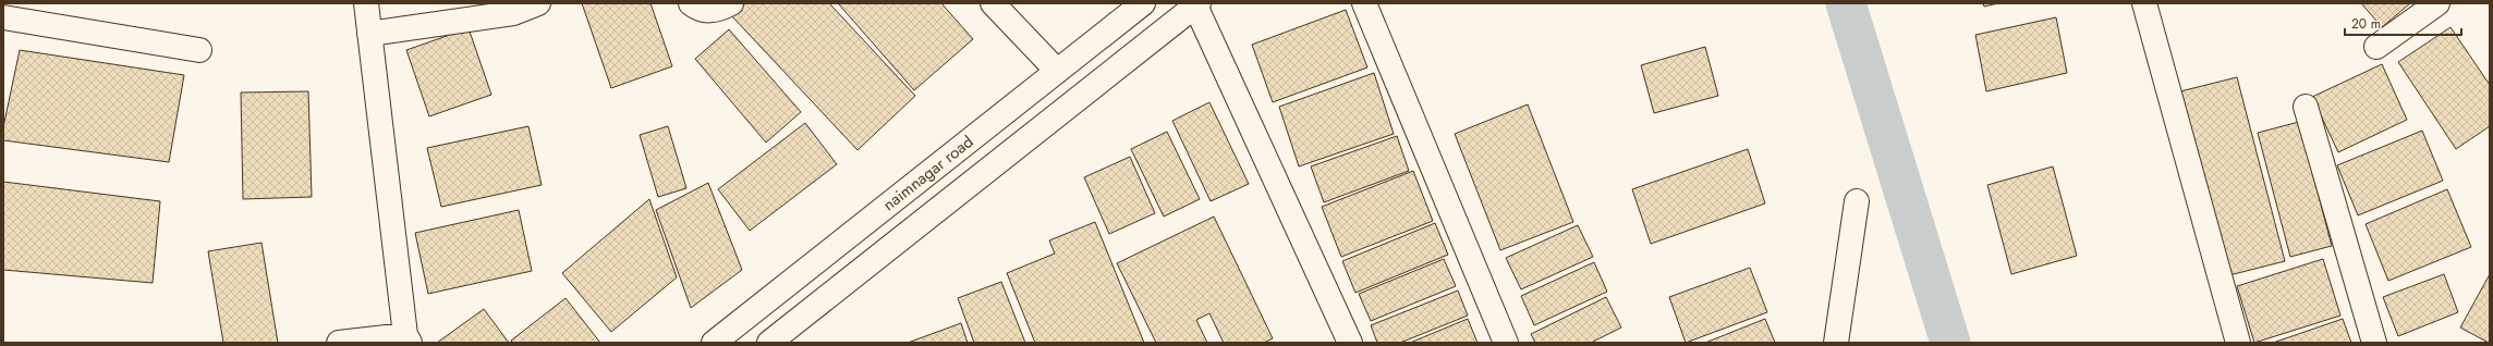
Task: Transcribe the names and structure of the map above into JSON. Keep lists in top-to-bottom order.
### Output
{
  "streets": {
    "main road": ["naimnagar road"]
  },
  "scale_bar": "20 m"
}
